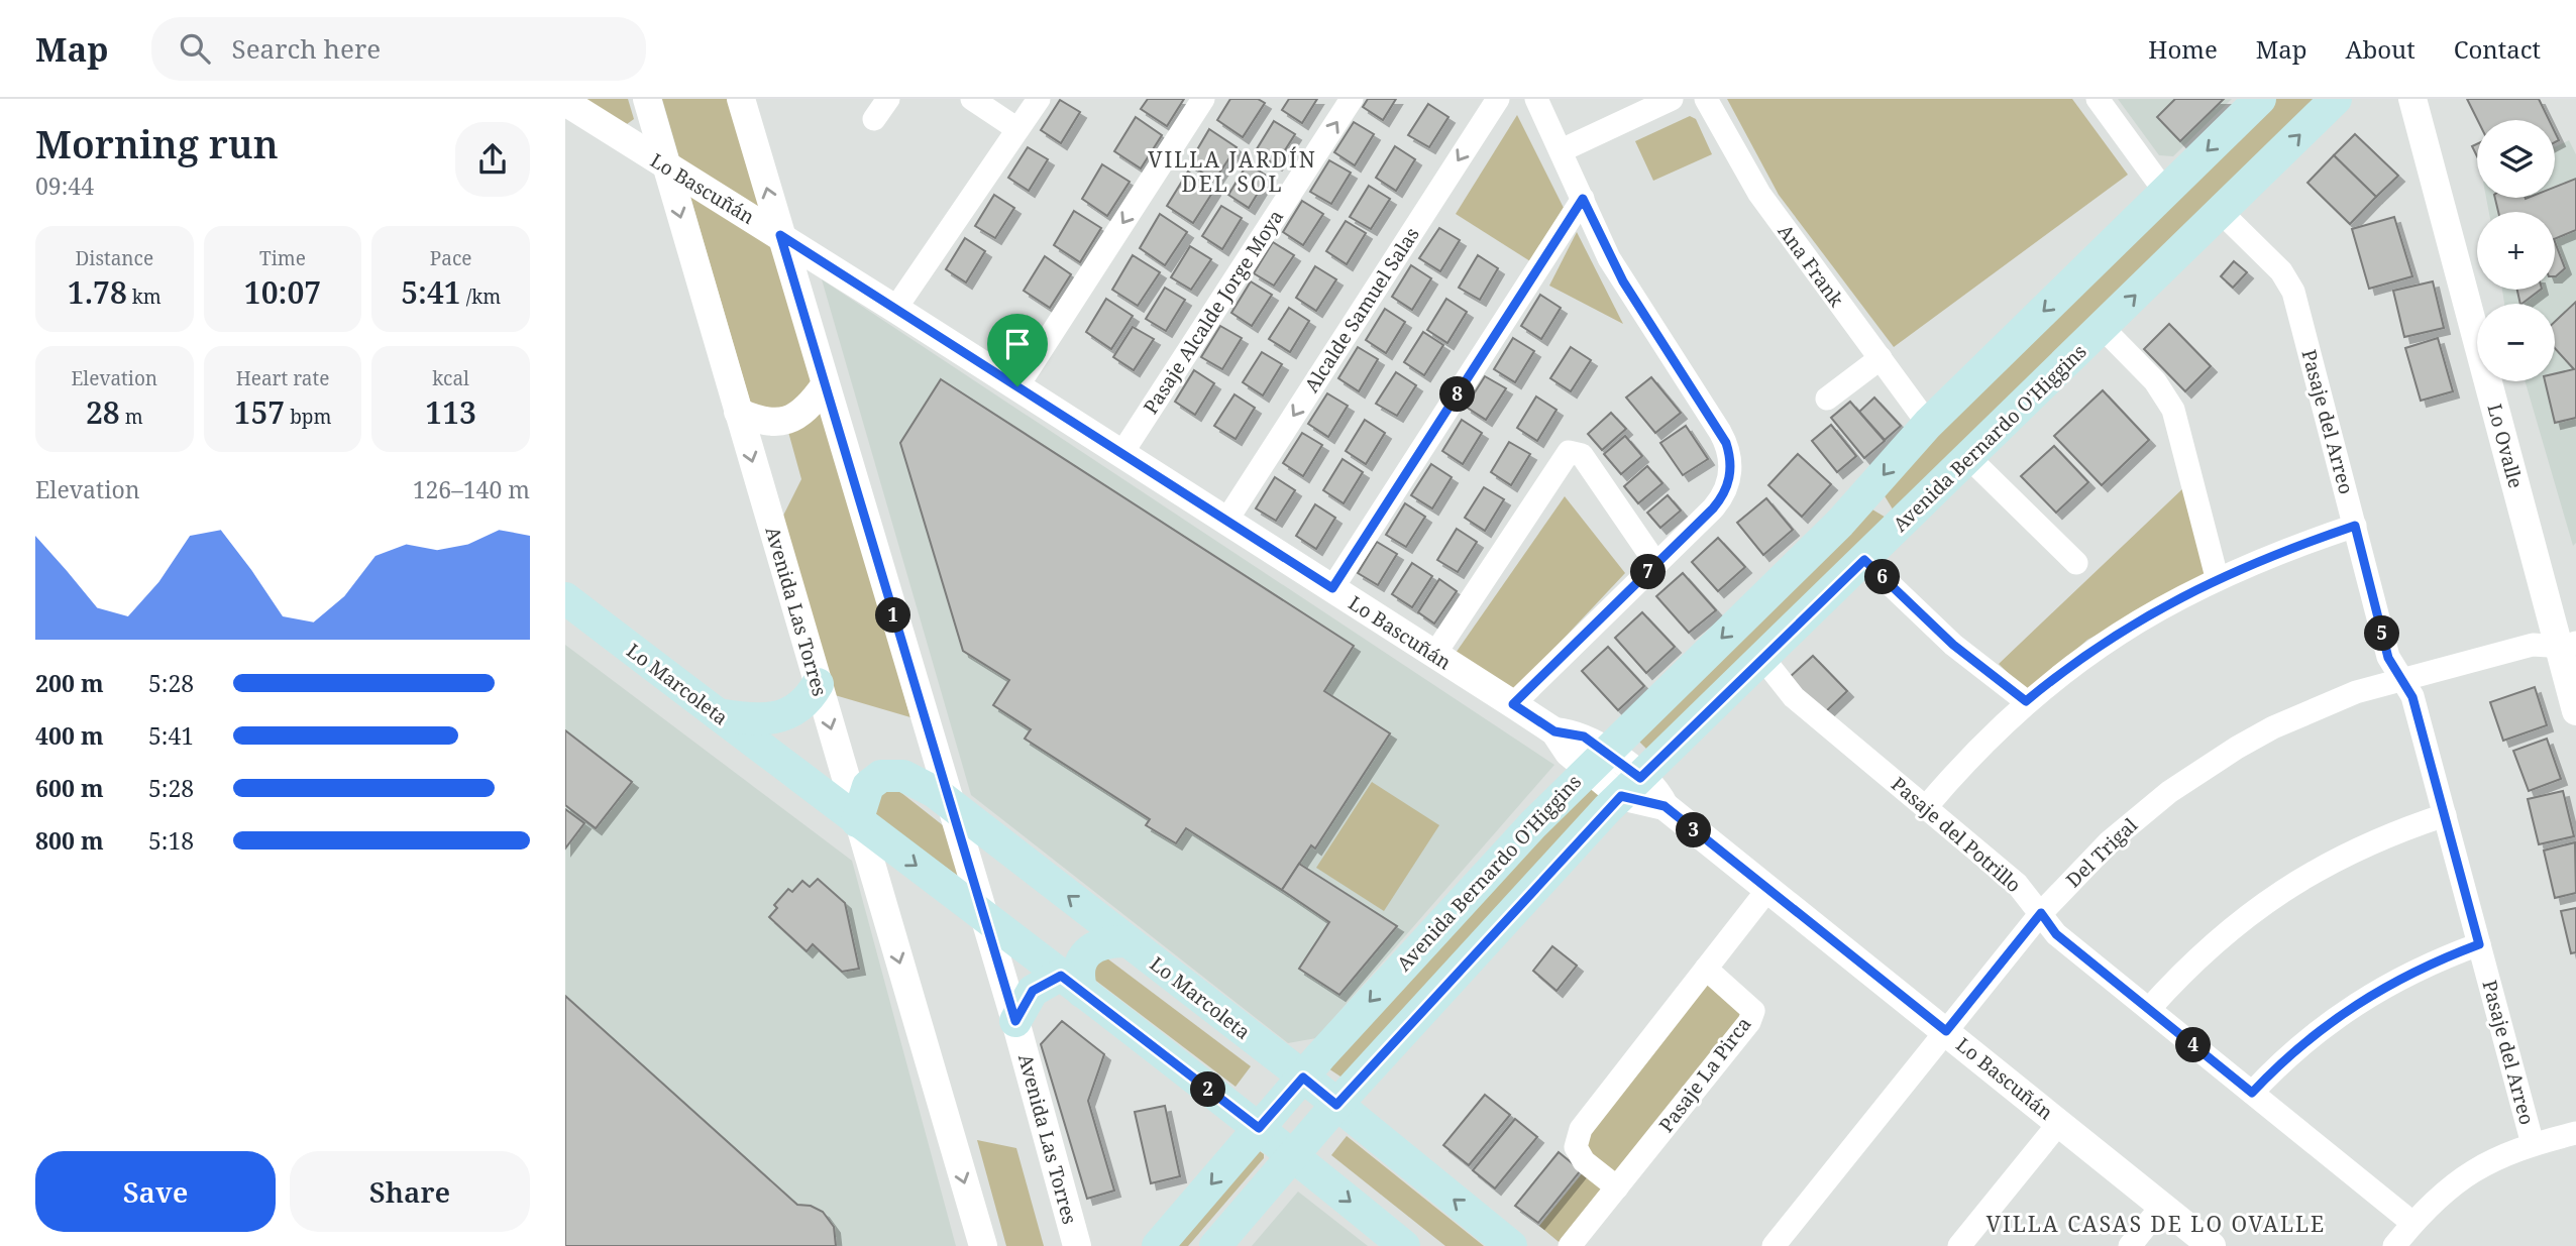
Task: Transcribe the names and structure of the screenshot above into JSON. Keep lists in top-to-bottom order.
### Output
{
  "streets": {
    "main road": ["Avenida Bernardo O'Higgins", "Lo Marcoleta"],
    "street": [
      "Lo Bascuñán",
      "Ana Frank",
      "Alcalde Samuel Salas",
      "Pasaje Alcalde Jorge Moya",
      "Pasaje del Arreo",
      "Lo Ovalle",
      "Avenida Las Torres",
      "Pasaje del Potrillo",
      "Del Trigal",
      "Pasaje La Pirca"
    ]
  },
  "crossings": [
    ["Lo Bascuñán", "Alcalde Samuel Salas"],
    ["Lo Bascuñán", "Pasaje Alcalde Jorge Moya"],
    ["Lo Bascuñán", "Avenida Bernardo O'Higgins"],
    ["Lo Bascuñán", "Avenida Las Torres"],
    ["Lo Bascuñán", "Del Trigal"],
    ["Ana Frank", "Avenida Bernardo O'Higgins"],
    ["Pasaje del Arreo", "Avenida Bernardo O'Higgins"],
    ["Pasaje del Arreo", "Del Trigal"],
    ["Avenida Bernardo O'Higgins", "Lo Marcoleta"],
    ["Avenida Bernardo O'Higgins", "Pasaje del Potrillo"],
    ["Lo Ovalle", "Del Trigal"],
    ["Avenida Las Torres", "Lo Marcoleta"],
    ["Pasaje del Potrillo", "Del Trigal"]
  ],
  "districts": ["VILLA JARDÍN DEL SOL", "VILLA CASAS DE LO OVALLE"],
  "page": {
    "header": "Map",
    "search": "Search here",
    "nav": [
      "Home",
      "Map",
      "About",
      "Contact"
    ],
    "heading": ["Morning run", "09:44"],
    "map_buttons": ["+", "−"],
    "stats": [
      ["Distance", "1.78 km"],
      ["Time", "10:07"],
      ["Pace", "5:41 /km"],
      ["Elevation", "28 m"],
      ["Heart rate", "157 bpm"],
      ["kcal", "113"]
    ],
    "pins": [
      "8",
      "7",
      "6",
      "1",
      "5",
      "3",
      "4",
      "2"
    ],
    "chart": ["Elevation", "126–140 m"],
    "list": [
      {
        "name": "200 m",
        "note": "5:28"
      },
      {
        "name": "400 m",
        "note": "5:41"
      },
      {
        "name": "600 m",
        "note": "5:28"
      },
      {
        "name": "800 m",
        "note": "5:18"
      }
    ],
    "buttons": ["Save", "Share"]
  }
}
